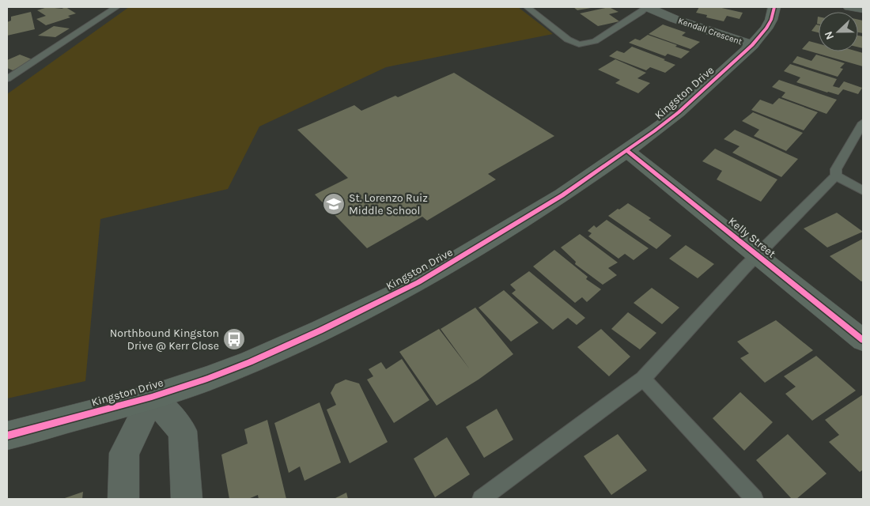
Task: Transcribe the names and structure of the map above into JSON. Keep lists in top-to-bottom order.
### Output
{
  "streets": {
    "street": ["Kendall Crescent", "Kingston Drive", "Kelly Street"]
  },
  "crossings": [
    ["Kendall Crescent", "Kingston Drive"],
    ["Kingston Drive", "Kelly Street"]
  ],
  "places": {
    "school or university": ["St. Lorenzo Ruiz Middle School"],
    "bus stop": ["Northbound Kingston Drive @ Kerr Close"]
  },
  "north": "left"
}
